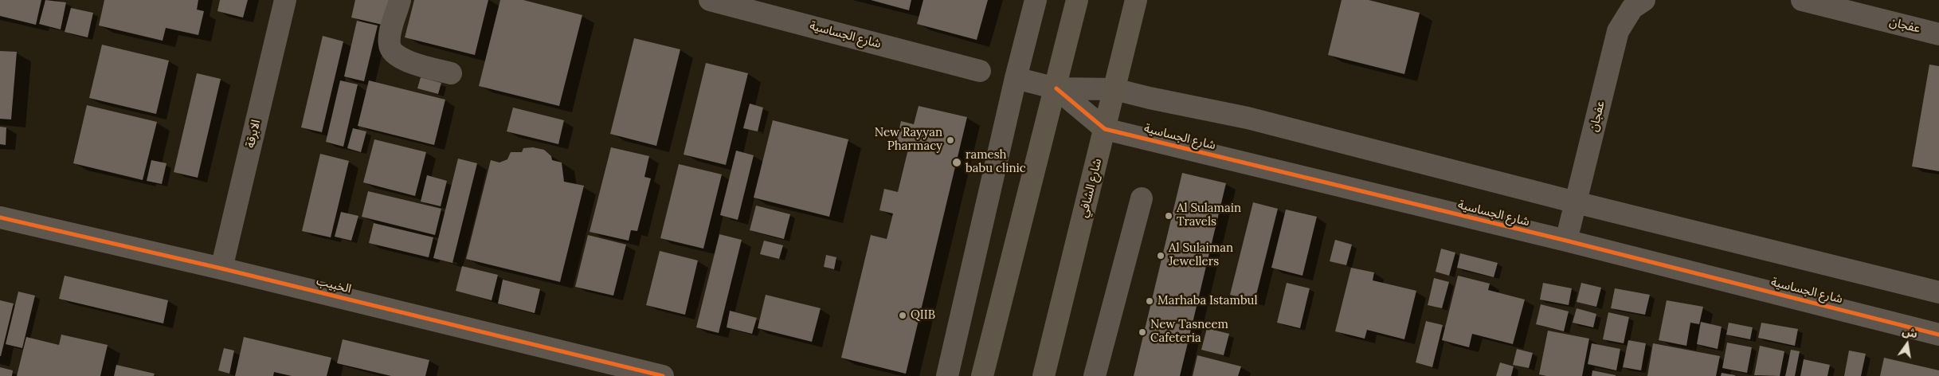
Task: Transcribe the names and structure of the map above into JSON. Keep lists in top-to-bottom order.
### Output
{
  "streets": {
    "main road": ["شارع الشافي"],
    "street": [
      "عفجان",
      "شارع الجساسية",
      "الابرقة",
      "الخبيب"
    ]
  },
  "crossings": [
    ["عفجان", "شارع الجساسية"],
    ["شارع الجساسية", "شارع الشافي"],
    ["الابرقة", "الخبيب"]
  ],
  "places": [
    "New Rayyan Pharmacy",
    "ramesh babu clinic",
    "Al Sulamain Travels",
    "Al Sulaiman Jewellers",
    "Marhaba Istambul",
    "QIIB",
    "New Tasneem Cafeteria"
  ],
  "north": "top"
}
